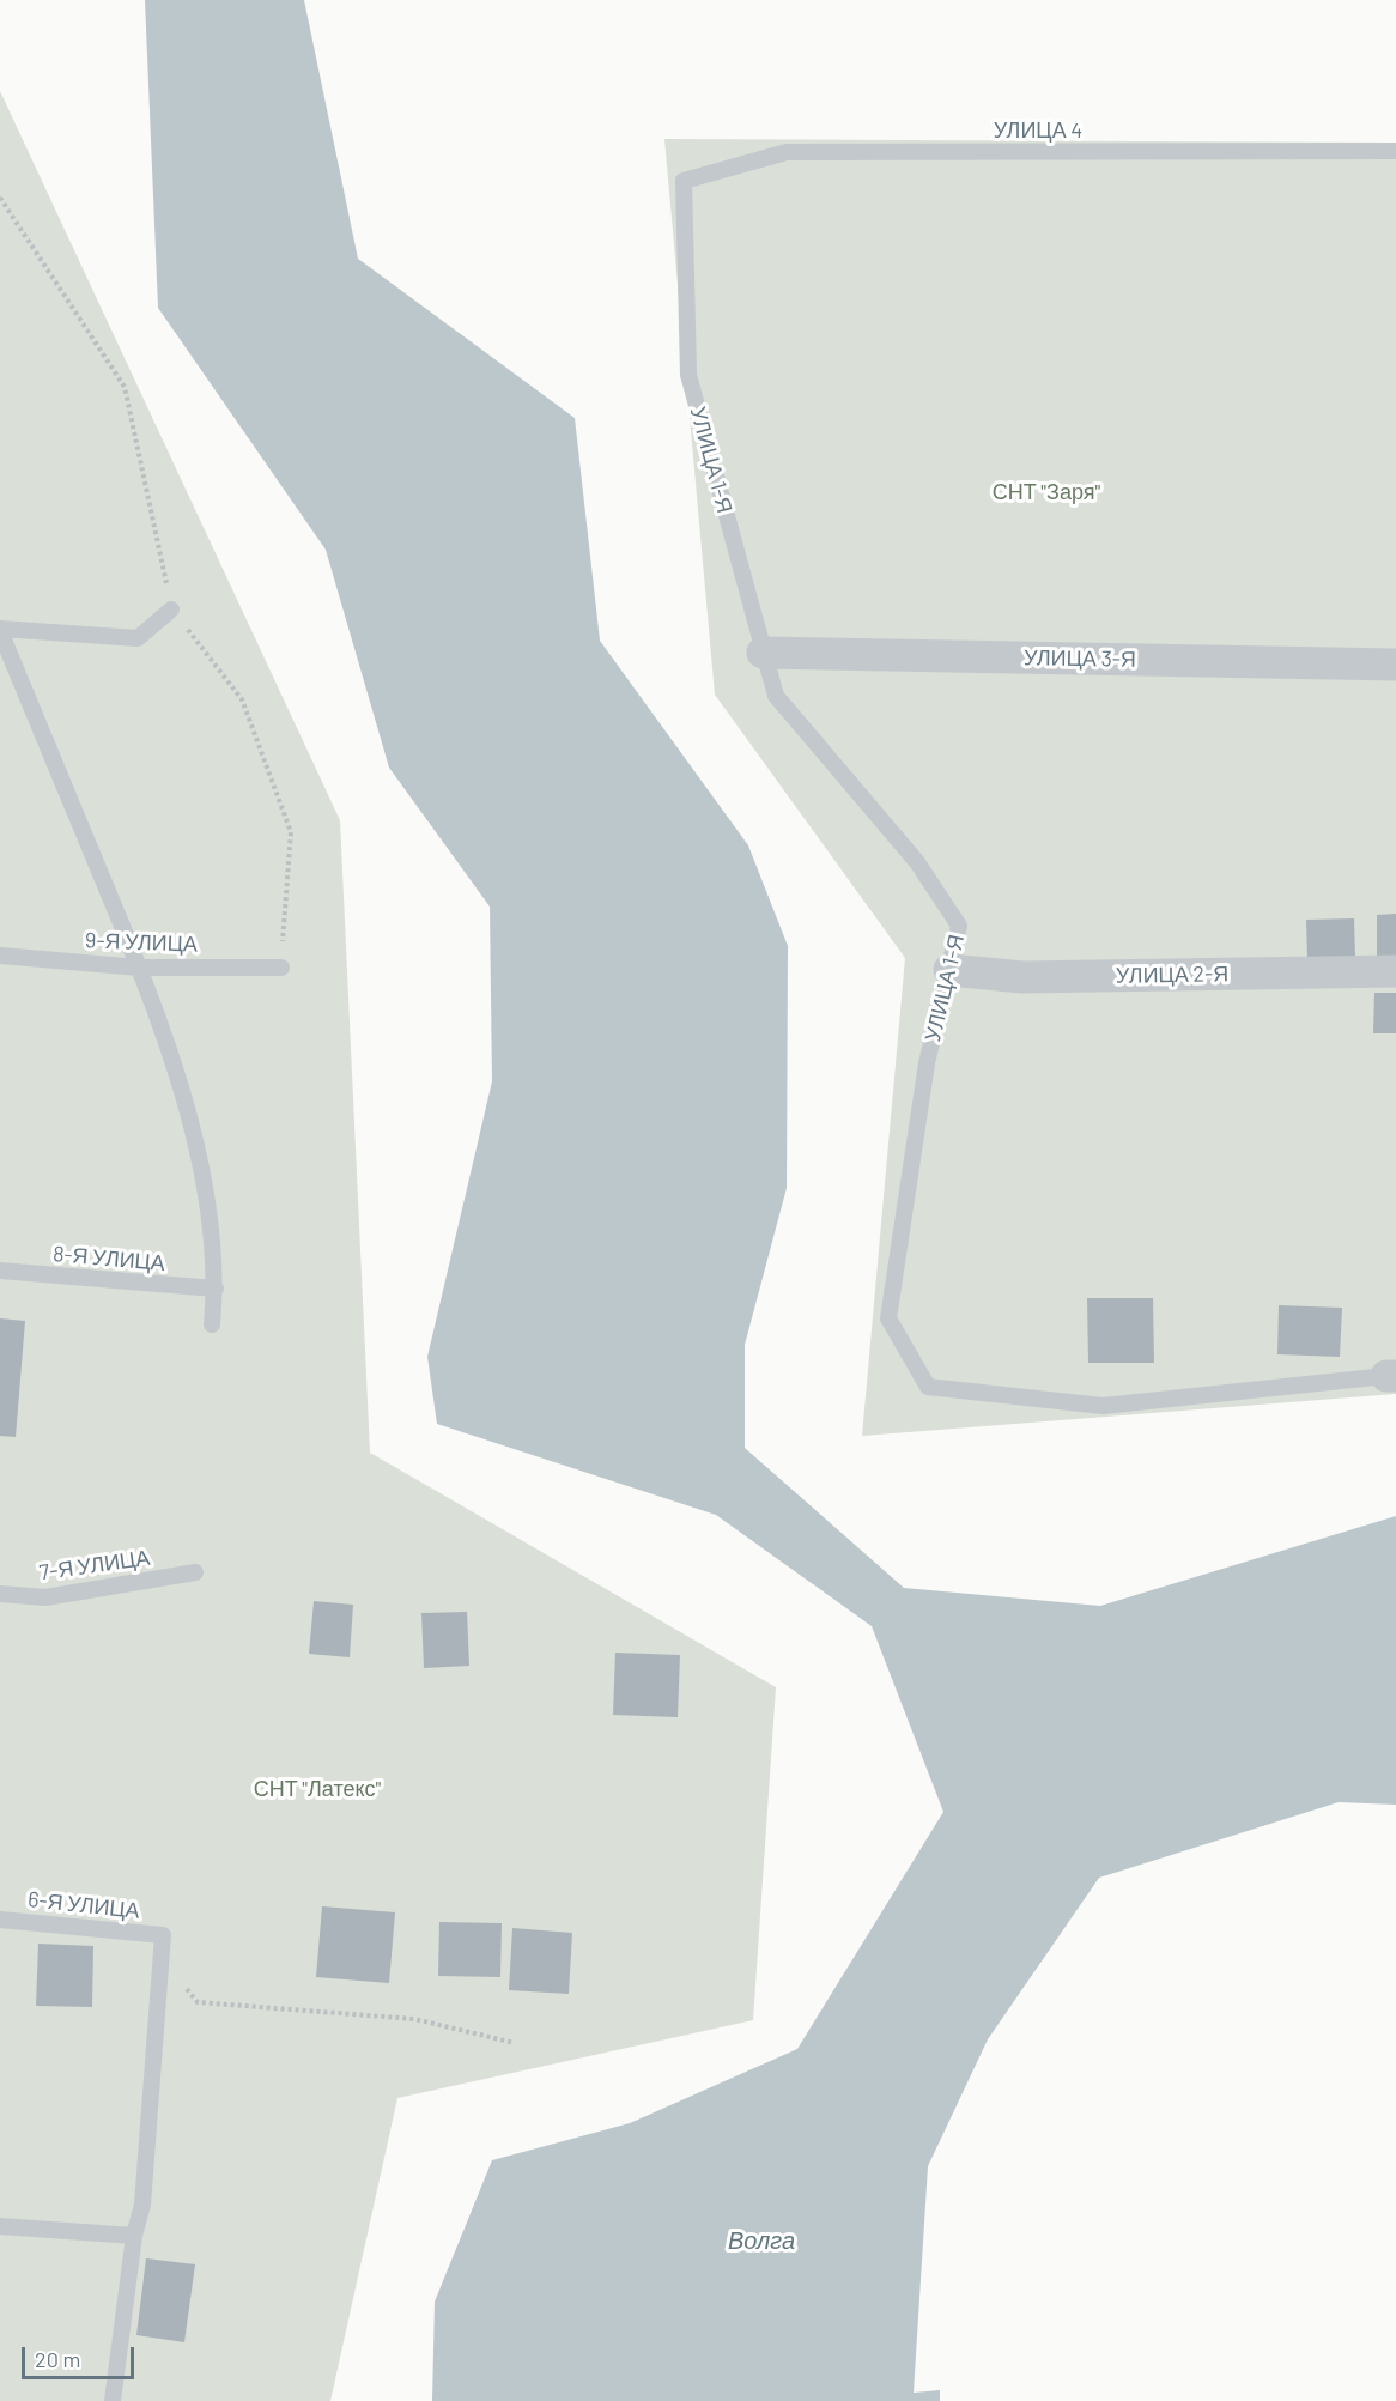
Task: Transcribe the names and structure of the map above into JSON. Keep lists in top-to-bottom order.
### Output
{
  "streets": {
    "street": ["УЛИЦА 3-Я", "УЛИЦА 2-Я"],
    "lane": [
      "УЛИЦА 4",
      "УЛИЦА 1-Я",
      "9-Я УЛИЦА",
      "8-Я УЛИЦА",
      "7-Я УЛИЦА",
      "6-Я УЛИЦА"
    ]
  },
  "crossings": [
    ["УЛИЦА 4", "УЛИЦА 1-Я"],
    ["УЛИЦА 1-Я", "УЛИЦА 3-Я"],
    ["УЛИЦА 1-Я", "УЛИЦА 2-Я"]
  ],
  "water": ["Волга"],
  "parks": ["СНТ \"Заря\"", "СНТ \"Латекс\""],
  "scale_bar": "20 m"
}
